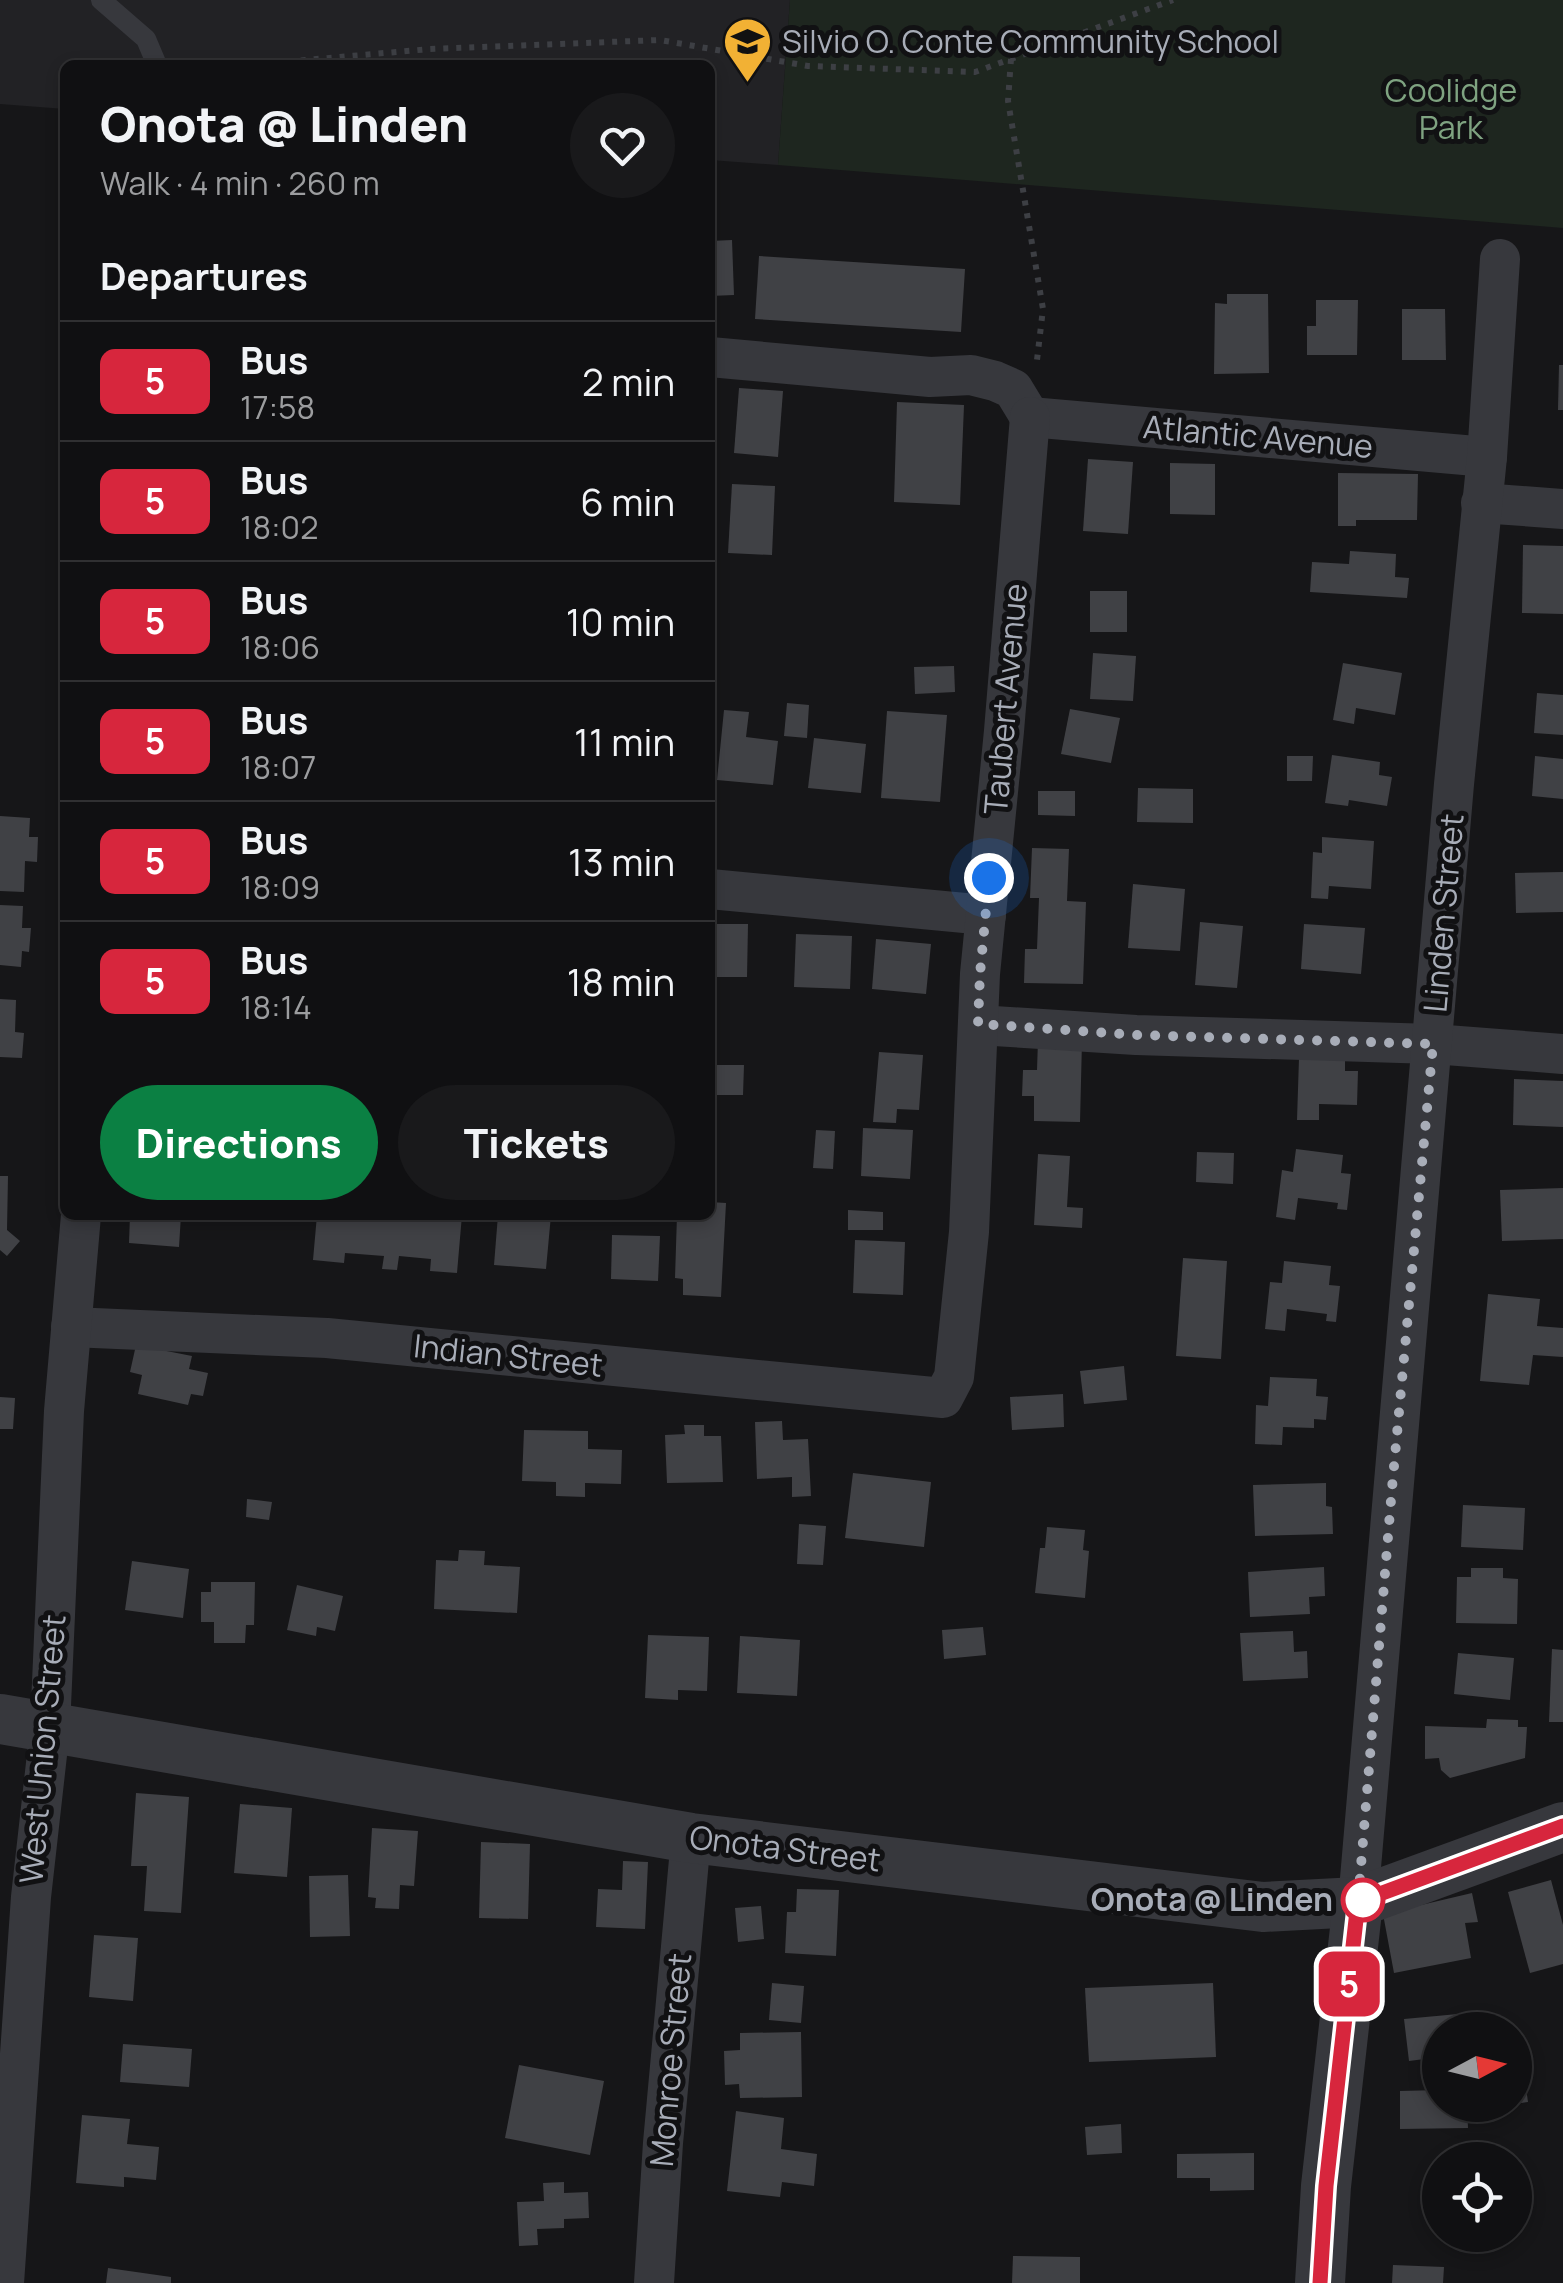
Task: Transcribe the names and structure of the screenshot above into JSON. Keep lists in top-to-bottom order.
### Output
{
  "streets": {
    "street": [
      "Atlantic Avenue",
      "Taubert Avenue",
      "Linden Street",
      "Indian Street",
      "West Union Street",
      "Onota Street",
      "Monroe Street"
    ]
  },
  "crossings": [
    ["Atlantic Avenue", "Taubert Avenue"],
    ["Atlantic Avenue", "Linden Street"],
    ["Taubert Avenue", "Indian Street"],
    ["Linden Street", "Onota Street"],
    ["Indian Street", "West Union Street"],
    ["West Union Street", "Onota Street"],
    ["Onota Street", "Monroe Street"]
  ],
  "parks": ["Coolidge Park"],
  "places": {
    "school or university": ["Silvio O. Conte Community School"],
    "other": ["Onota @ Linden"]
  },
  "lines": ["bus line 5"],
  "north": "right",
  "page": {
    "on_map": "5",
    "heading": [
      ["Onota @ Linden", "Walk · 4 min · 260 m"],
      "Departures"
    ],
    "list": [
      {
        "mark": "5",
        "name": "Bus",
        "note": "17:58",
        "value": "2 min"
      },
      {
        "mark": "5",
        "name": "Bus",
        "note": "18:02",
        "value": "6 min"
      },
      {
        "mark": "5",
        "name": "Bus",
        "note": "18:06",
        "value": "10 min"
      },
      {
        "mark": "5",
        "name": "Bus",
        "note": "18:07",
        "value": "11 min"
      },
      {
        "mark": "5",
        "name": "Bus",
        "note": "18:09",
        "value": "13 min"
      },
      {
        "mark": "5",
        "name": "Bus",
        "note": "18:14",
        "value": "18 min"
      }
    ],
    "buttons": ["Directions", "Tickets"]
  }
}
